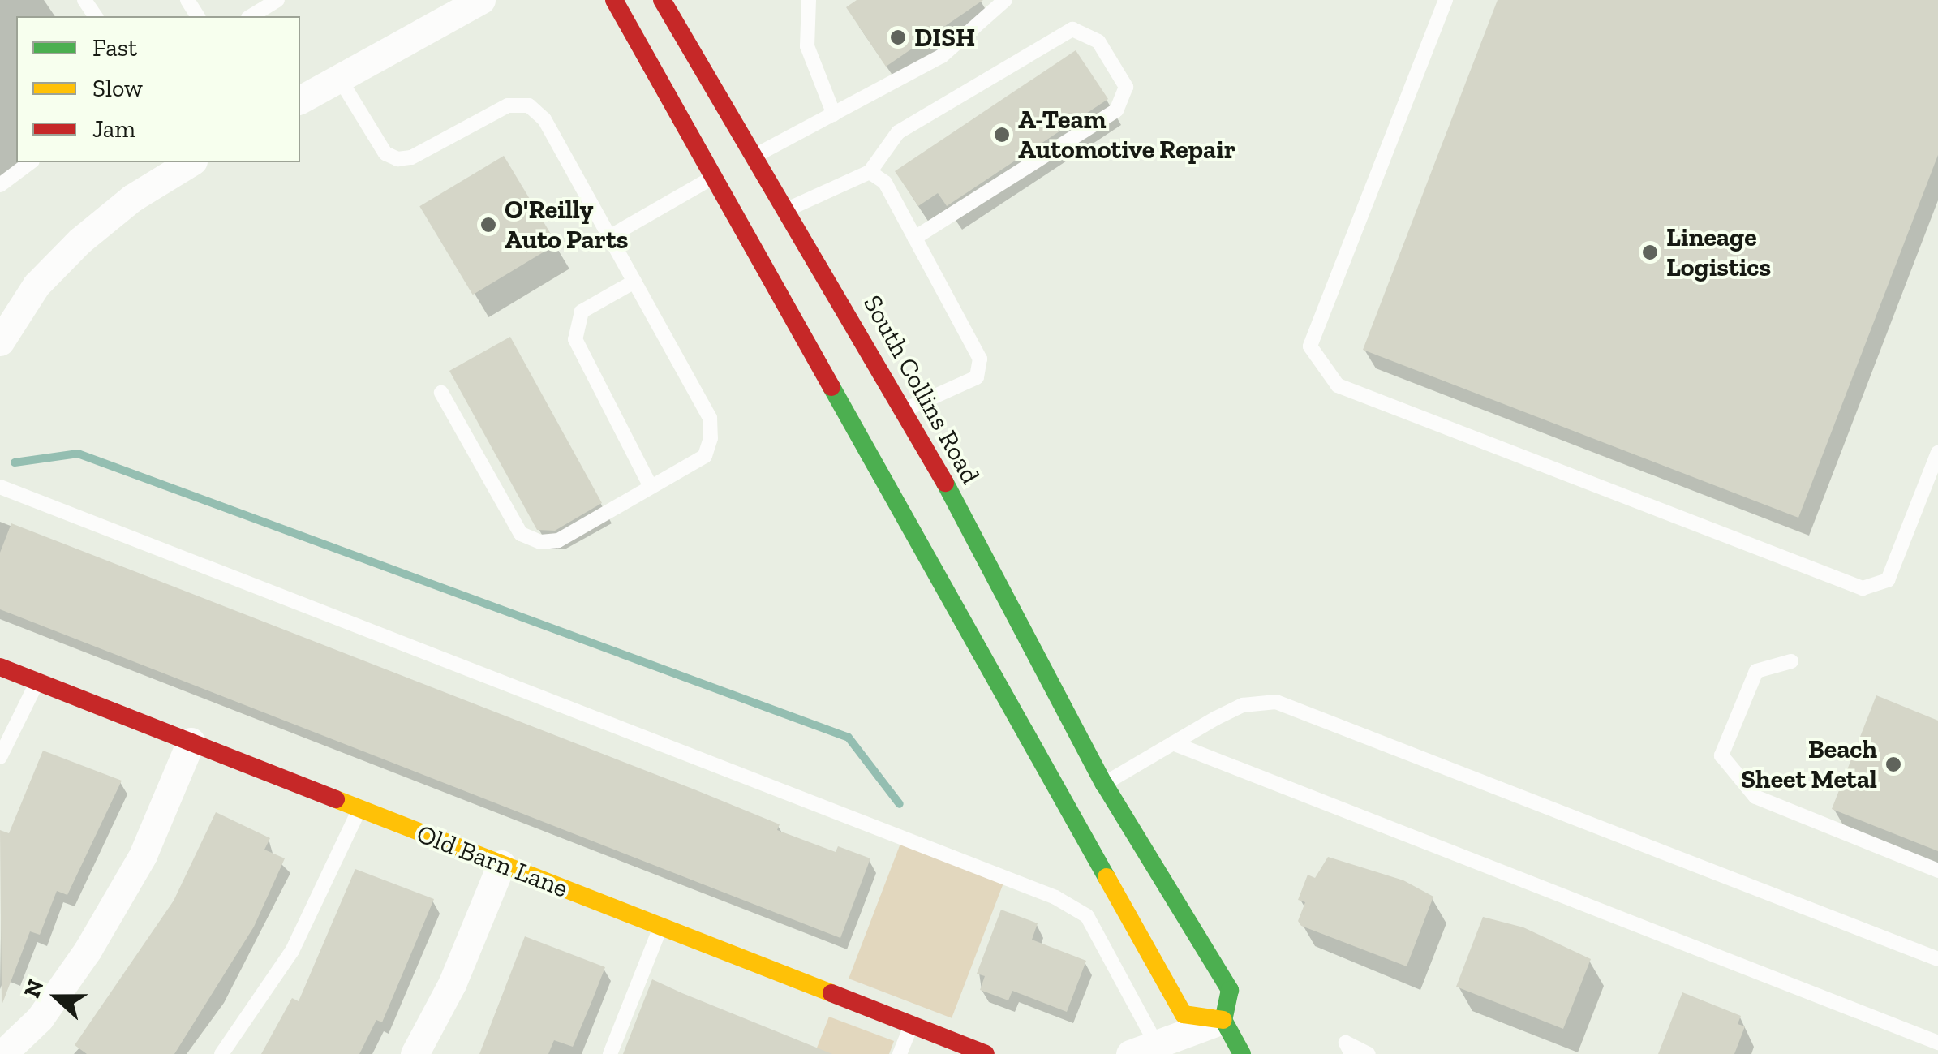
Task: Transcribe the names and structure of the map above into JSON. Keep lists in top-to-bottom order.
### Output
{
  "streets": {
    "main road": ["South Collins Road", "Old Barn Lane"]
  },
  "places": [
    "DISH",
    "A-Team Automotive Repair",
    "O'Reilly Auto Parts",
    "Lineage Logistics",
    "Beach Sheet Metal"
  ],
  "legend": ["Fast", "Slow", "Jam"],
  "north": "left"
}
